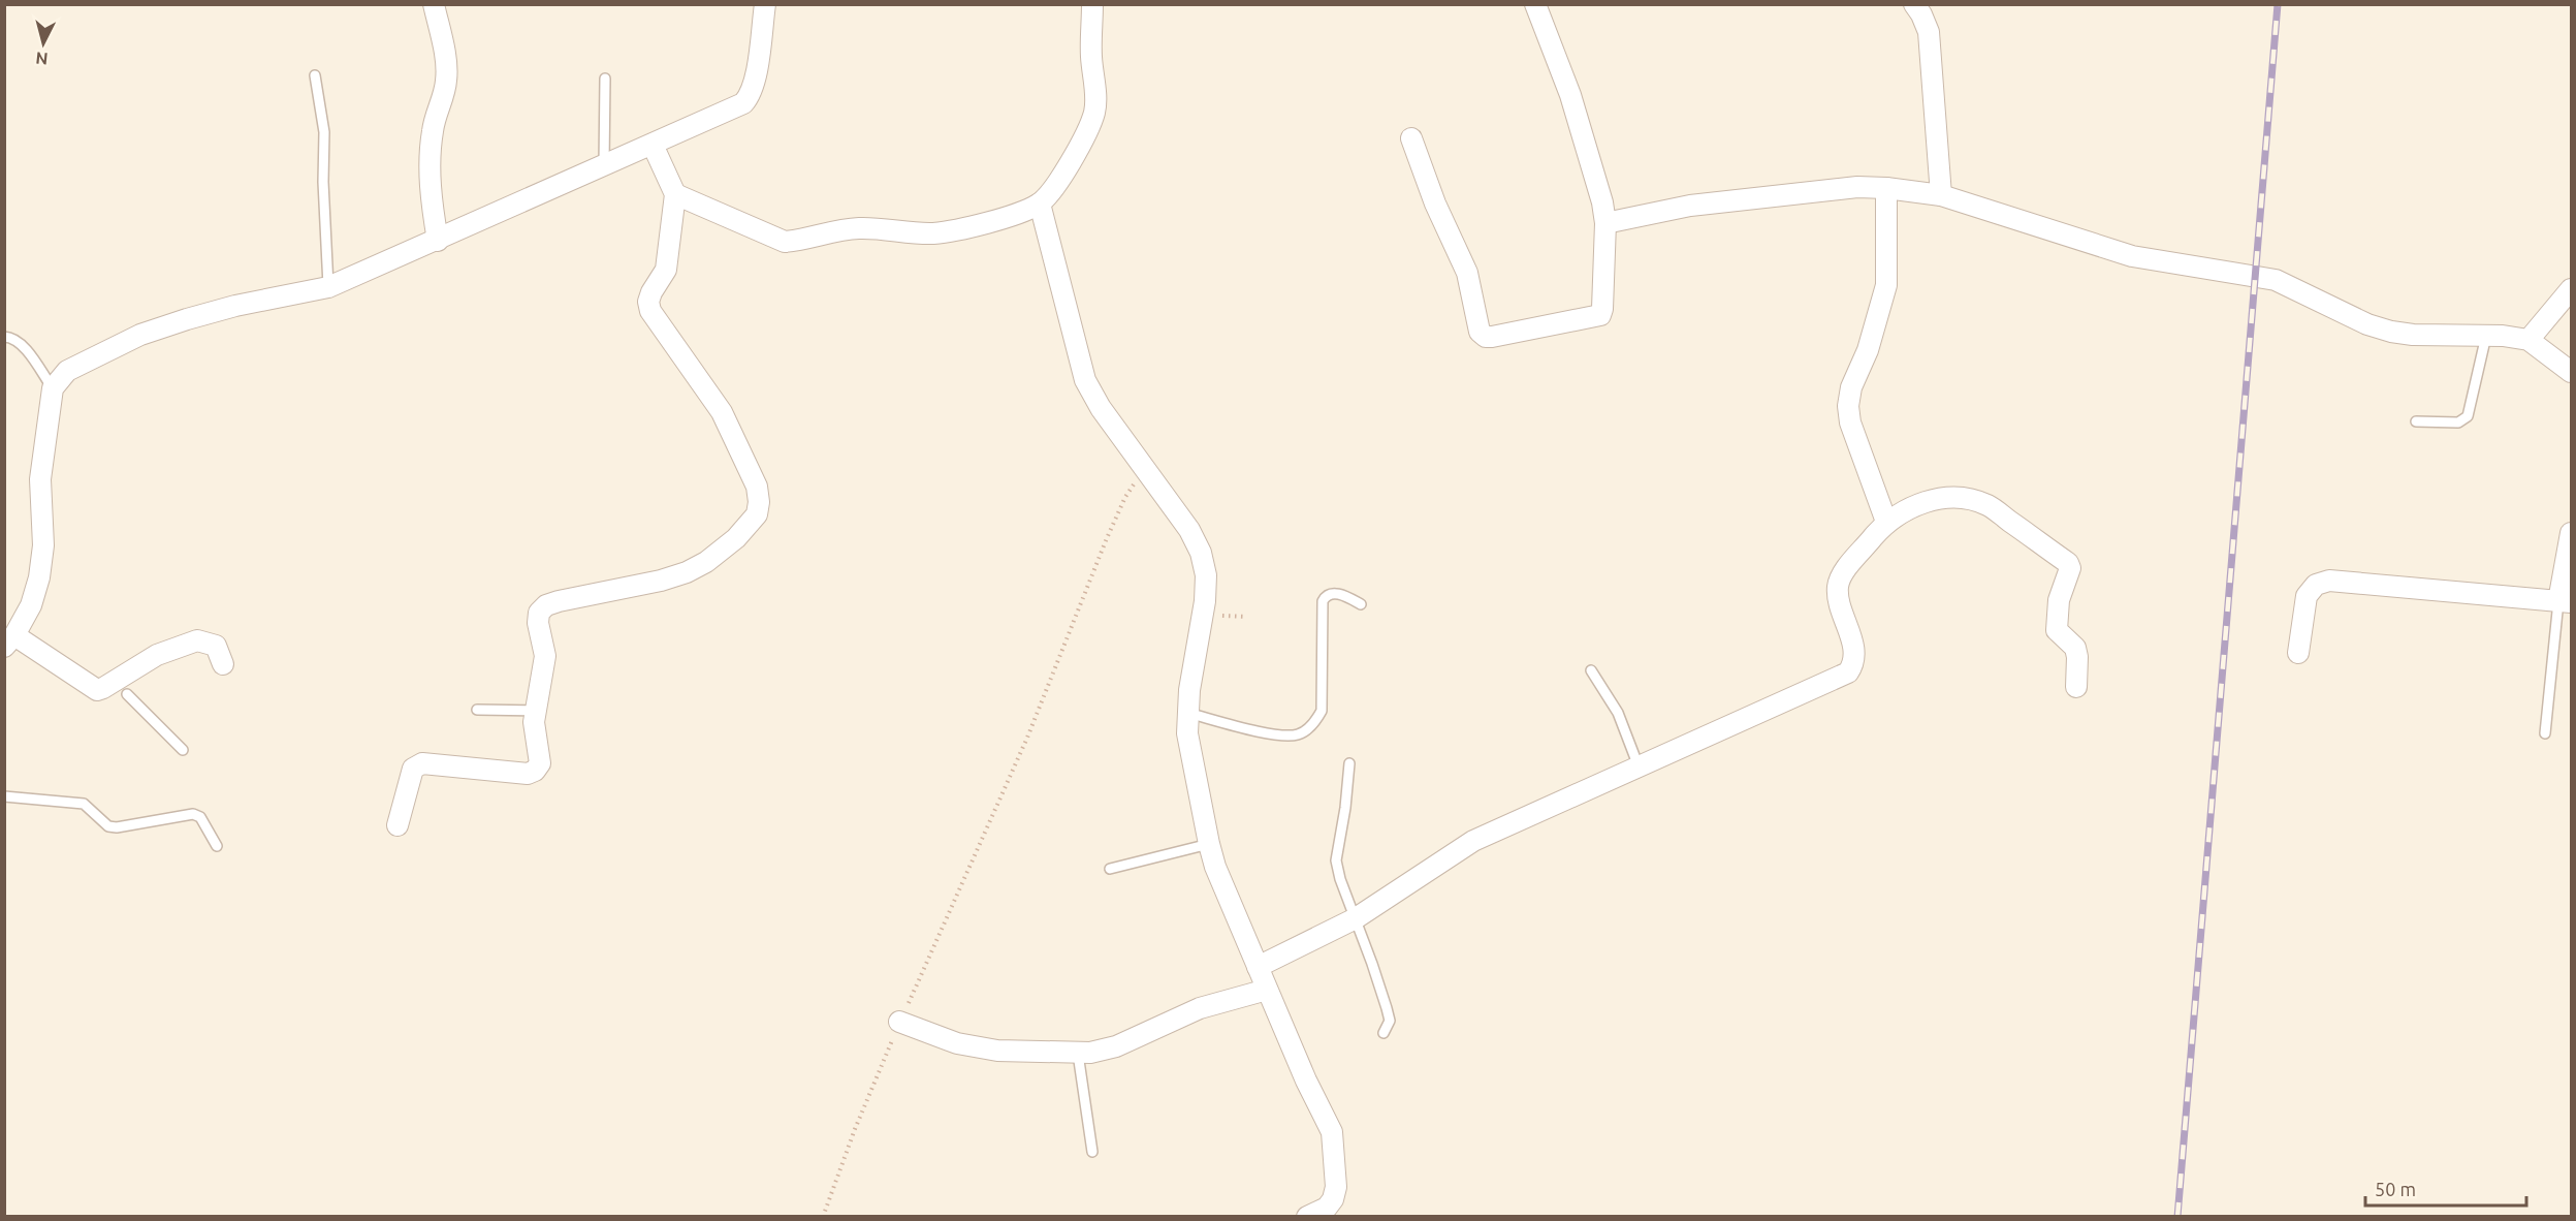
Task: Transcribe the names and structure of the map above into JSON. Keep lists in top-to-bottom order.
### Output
{
  "scale_bar": "50 m",
  "north": "bottom"
}
